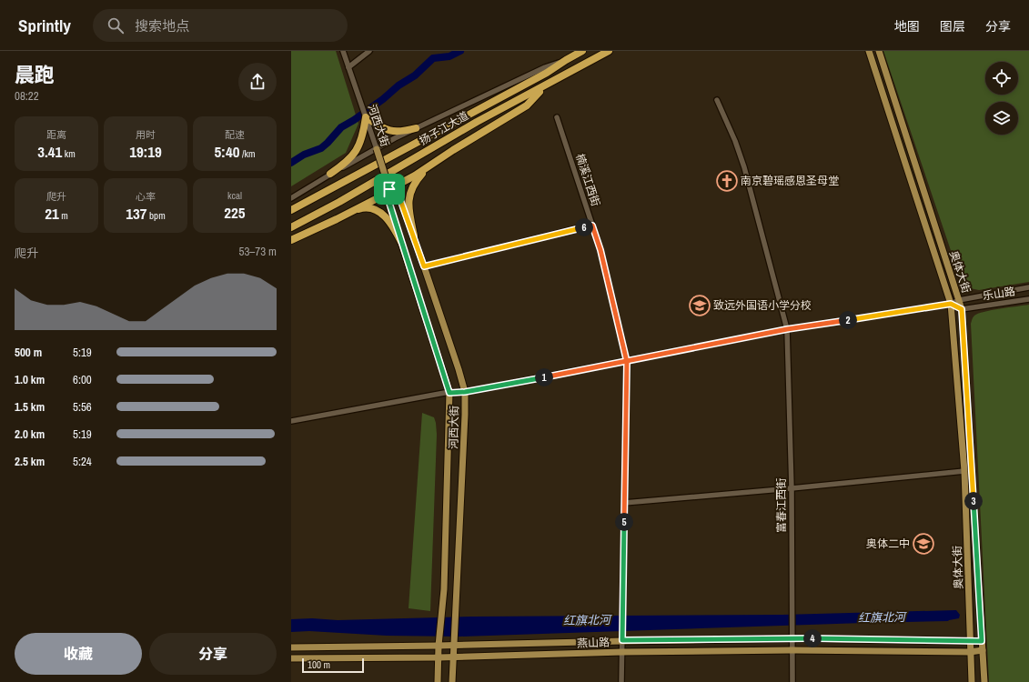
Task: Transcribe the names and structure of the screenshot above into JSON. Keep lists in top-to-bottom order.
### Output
{
  "streets": {
    "highway": ["扬子江大道"],
    "main road": ["河西大街", "奥体大街", "燕山路"],
    "street": ["楠溪江西街", "乐山路", "富春江西街"]
  },
  "crossings": [
    ["河西大街", "扬子江大道"],
    ["河西大街", "乐山路"],
    ["河西大街", "燕山路"],
    ["楠溪江西街", "乐山路"],
    ["楠溪江西街", "燕山路"],
    ["奥体大街", "乐山路"],
    ["奥体大街", "燕山路"],
    ["乐山路", "富春江西街"],
    ["富春江西街", "燕山路"]
  ],
  "water": ["红旗北河"],
  "places": {
    "church": ["南京碧瑶感恩圣母堂"],
    "school or university": ["致远外国语小学分校", "奥体二中"]
  },
  "scale_bar": "100 m",
  "page": {
    "header": "Sprintly",
    "search": "搜索地点",
    "nav": ["地图", "图层", "分享"],
    "heading": ["晨跑", "08:22"],
    "stats": [
      ["距离", "3.41 km"],
      ["用时", "19:19"],
      ["配速", "5:40 /km"],
      ["爬升", "21 m"],
      ["心率", "137 bpm"],
      ["kcal", "225"]
    ],
    "pins": [
      "6",
      "2",
      "1",
      "3",
      "5",
      "4"
    ],
    "chart": ["爬升", "53–73 m"],
    "list": [
      {
        "name": "500 m",
        "note": "5:19"
      },
      {
        "name": "1.0 km",
        "note": "6:00"
      },
      {
        "name": "1.5 km",
        "note": "5:56"
      },
      {
        "name": "2.0 km",
        "note": "5:19"
      },
      {
        "name": "2.5 km",
        "note": "5:24"
      }
    ],
    "buttons": ["收藏", "分享"],
    "scale": "100 m"
  }
}
